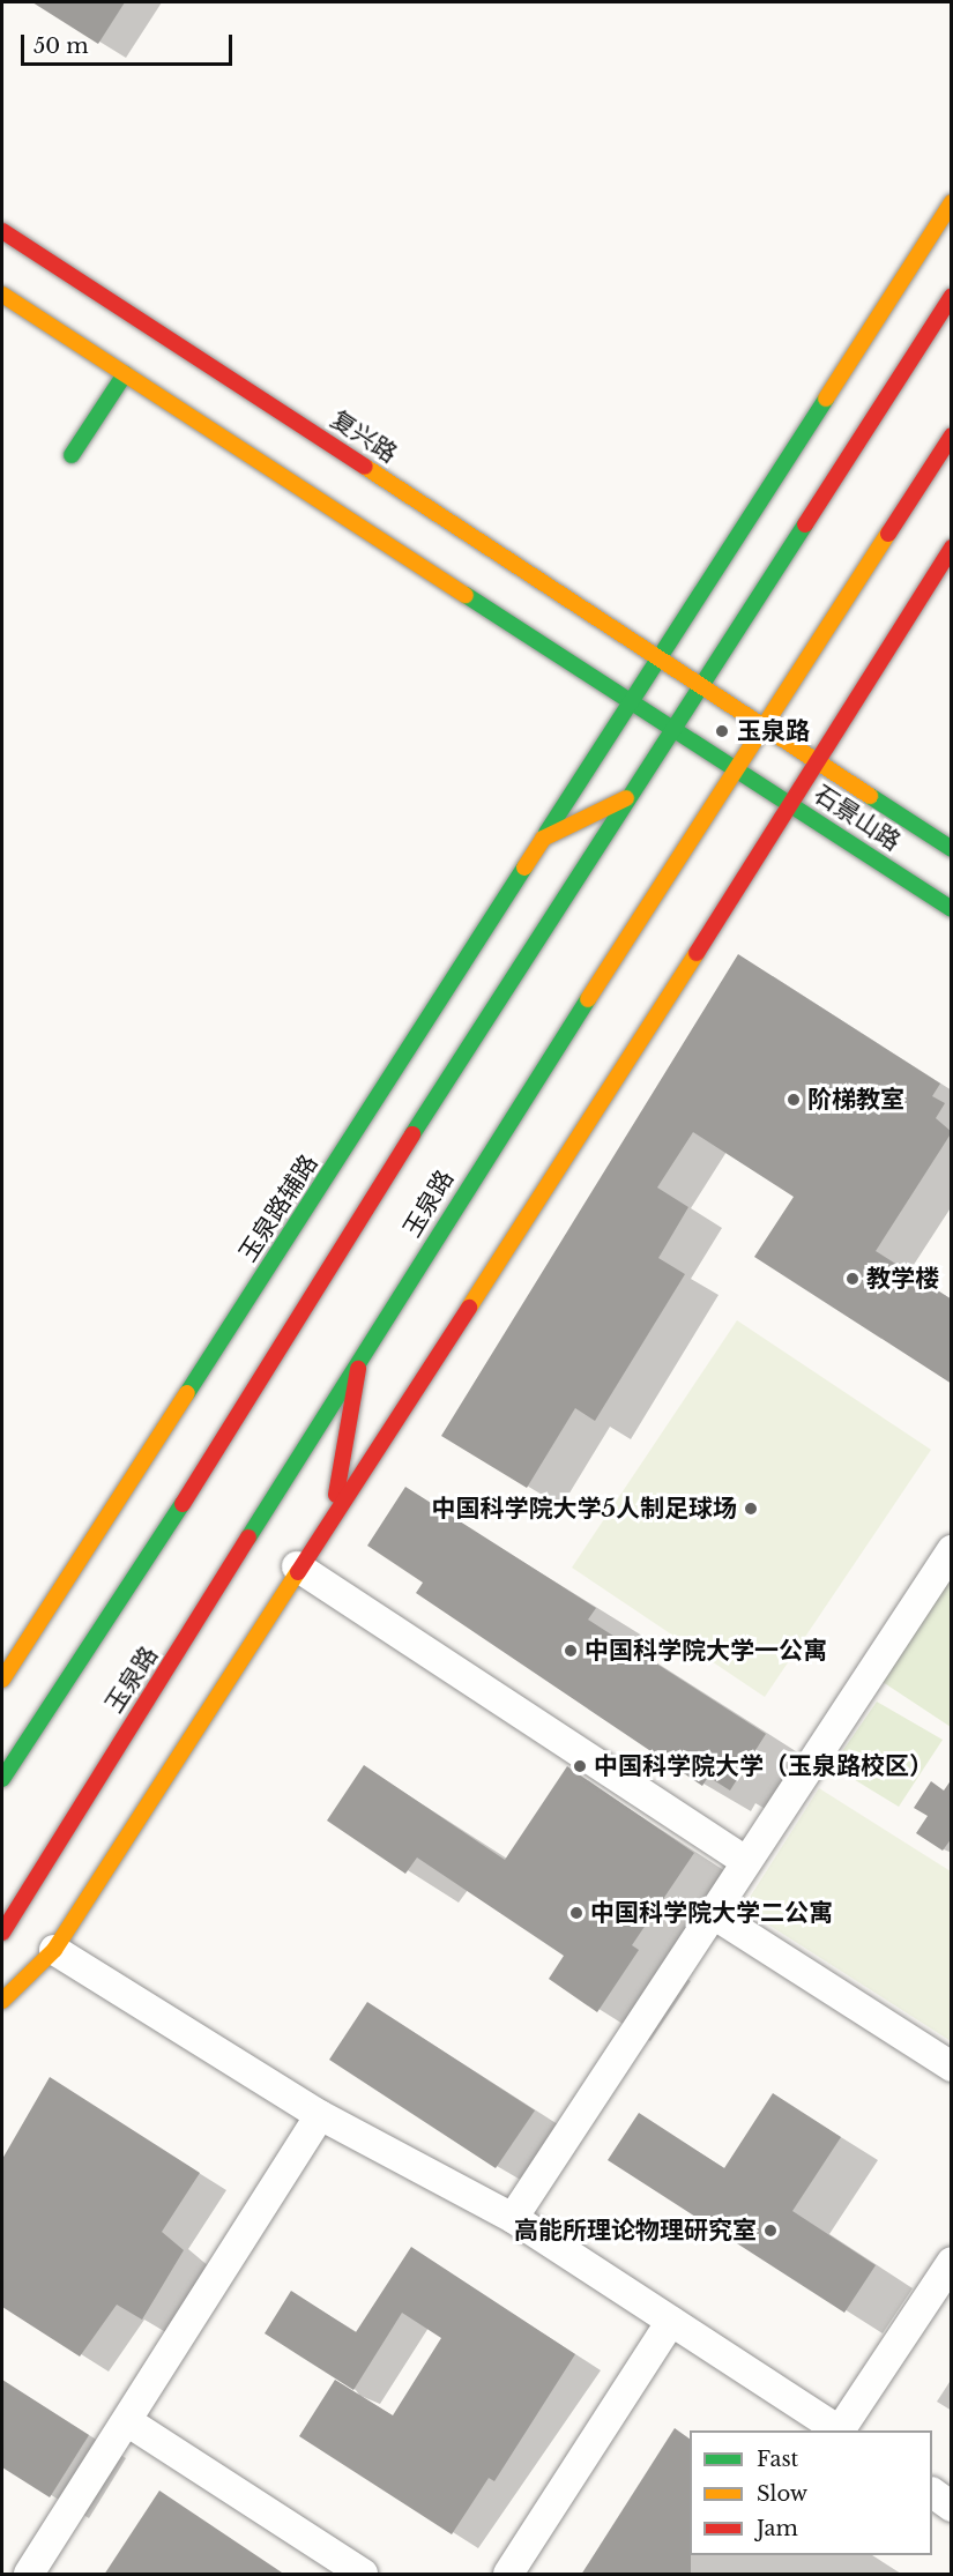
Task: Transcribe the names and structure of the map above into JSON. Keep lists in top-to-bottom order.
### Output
{
  "streets": {
    "main road": [
      "复兴路",
      "石景山路",
      "玉泉路",
      "玉泉路辅路"
    ]
  },
  "crossings": [
    ["复兴路", "石景山路"],
    ["石景山路", "玉泉路"]
  ],
  "places": [
    "玉泉路",
    "阶梯教室",
    "教学楼",
    "中国科学院大学5人制足球场",
    "中国科学院大学一公寓",
    "中国科学院大学（玉泉路校区）",
    "中国科学院大学二公寓",
    "高能所理论物理研究室"
  ],
  "legend": ["Fast", "Slow", "Jam"],
  "scale_bar": "50 m"
}
